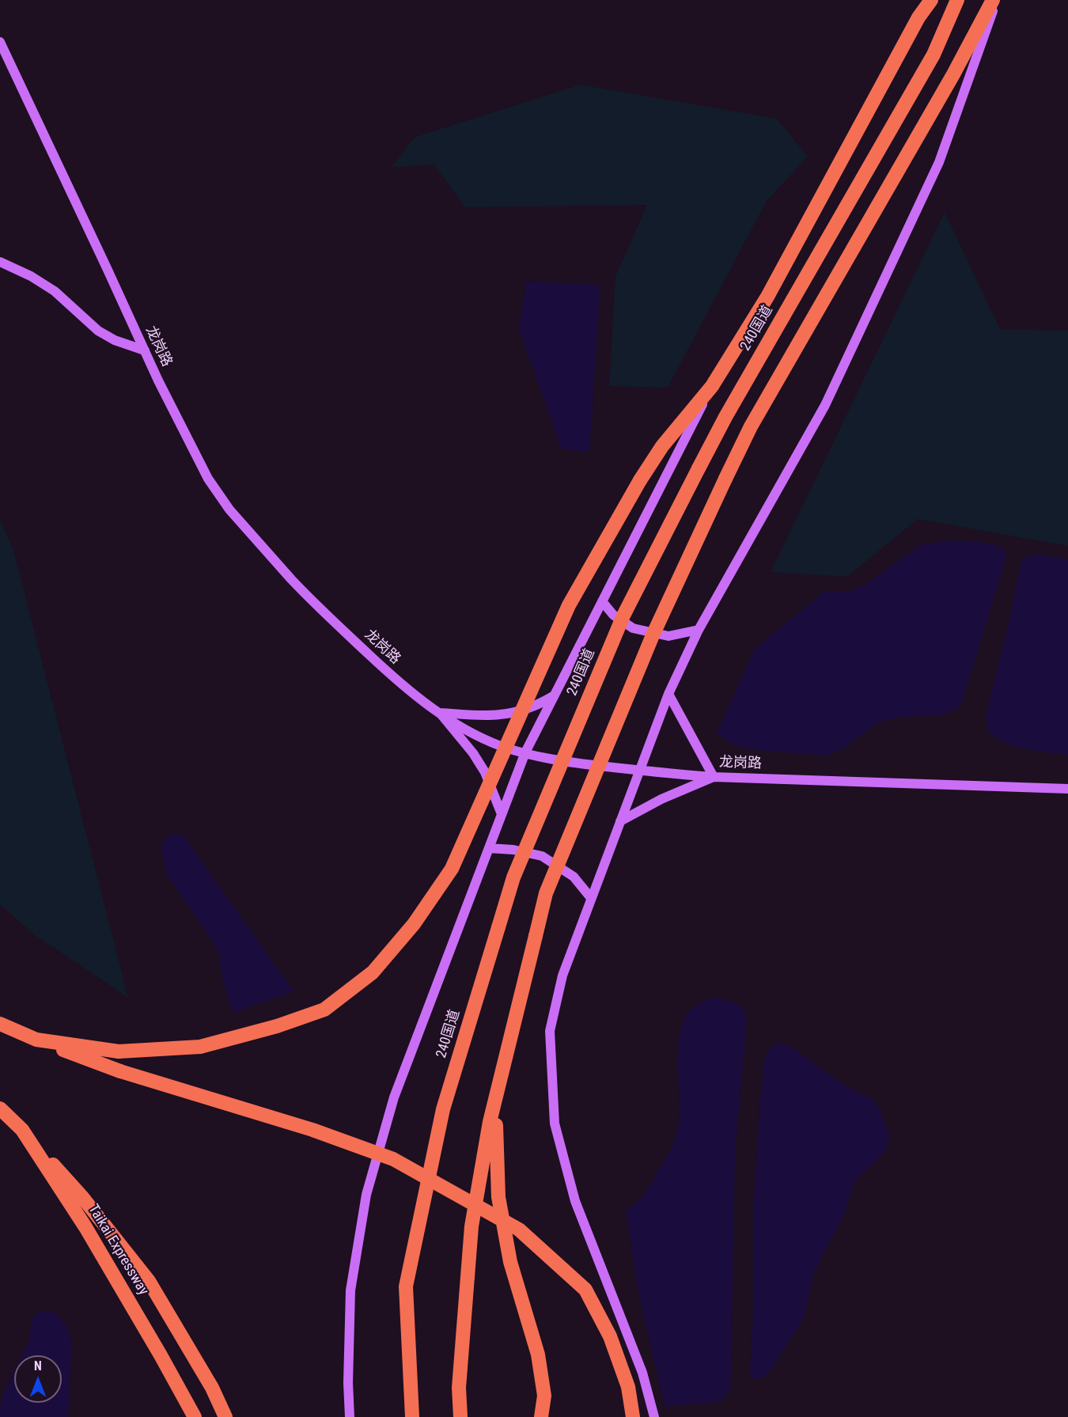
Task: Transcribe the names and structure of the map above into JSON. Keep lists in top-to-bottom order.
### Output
{
  "streets": {
    "highway": ["240国道", "Taikai Expressway"],
    "main road": ["龙岗路"]
  },
  "north": "top"
}
